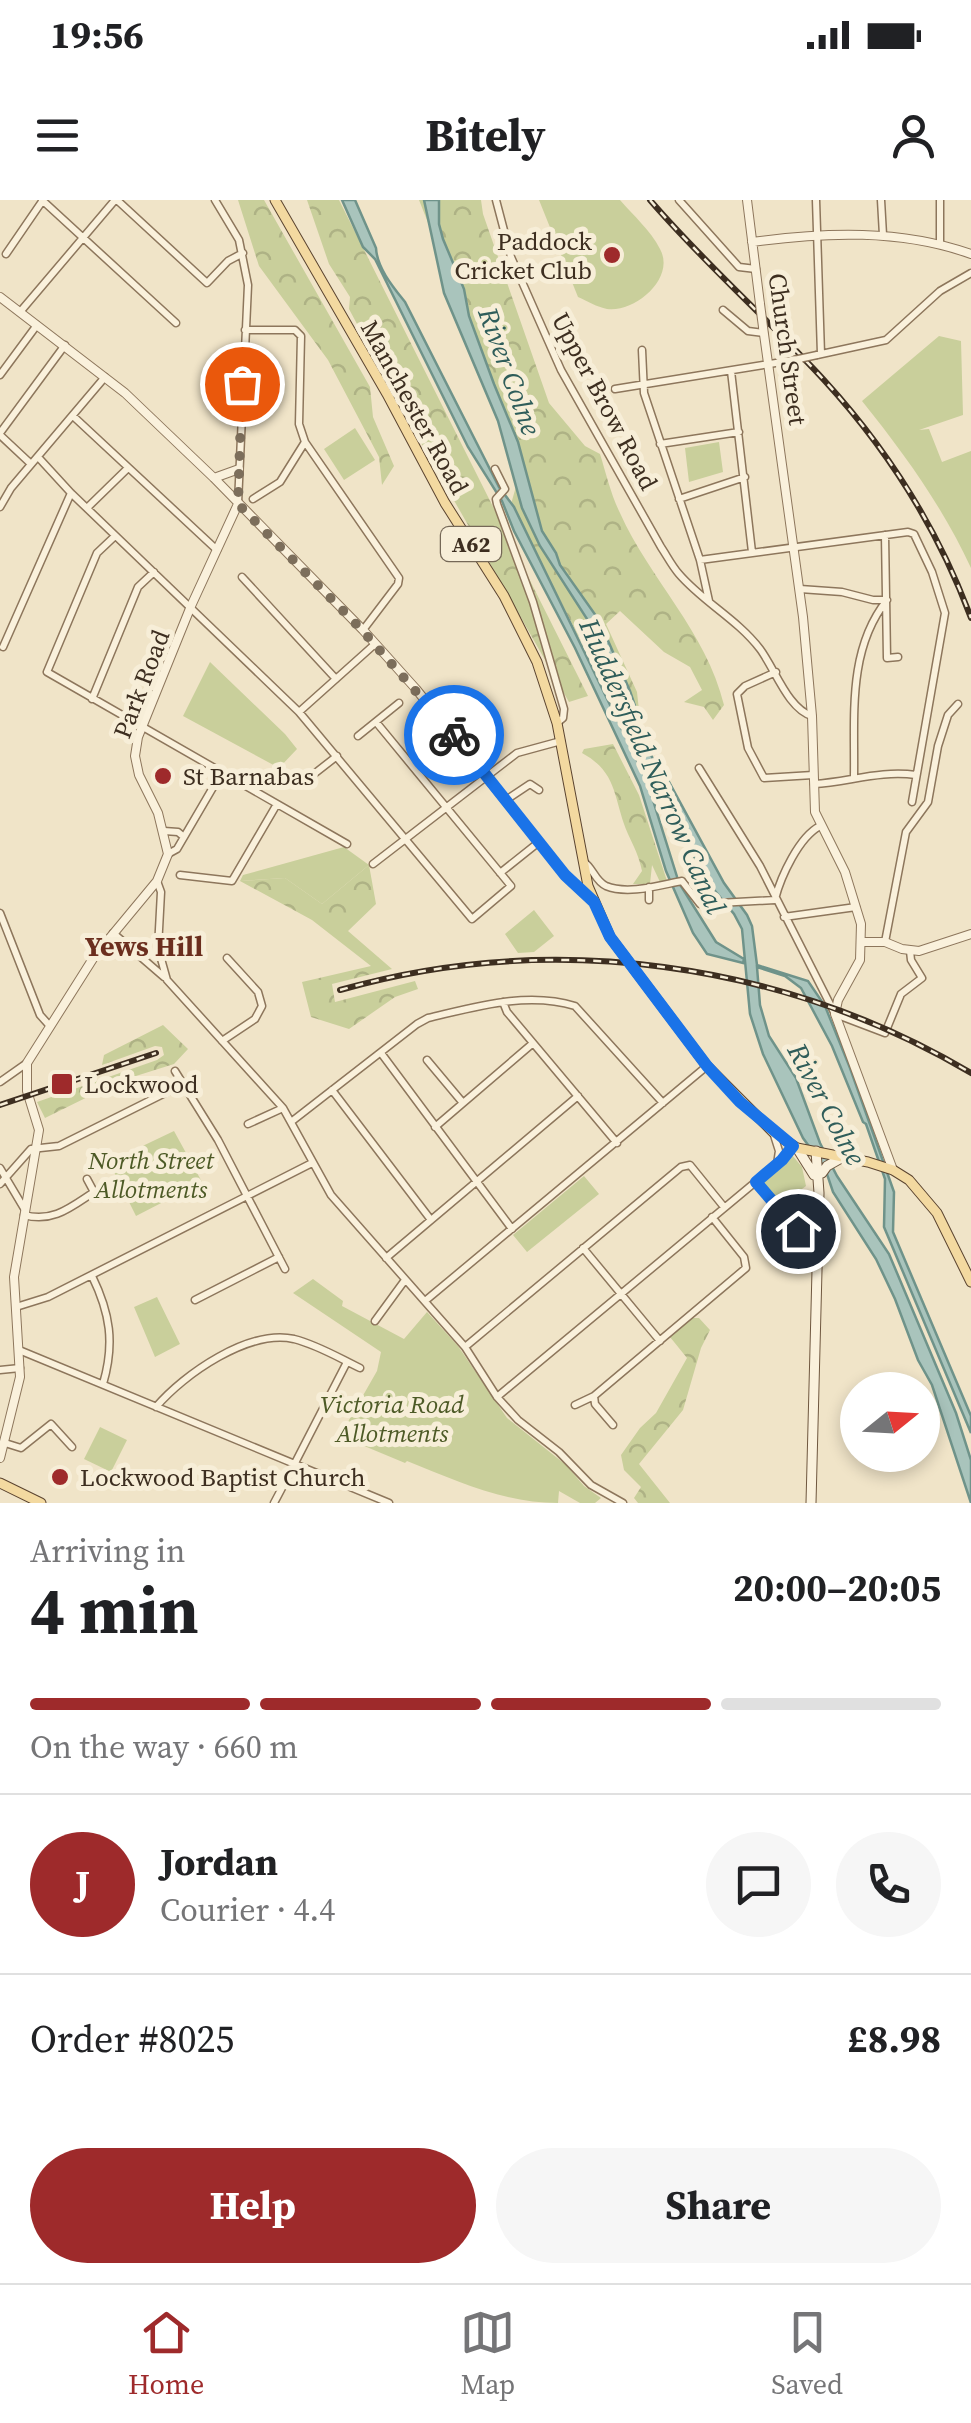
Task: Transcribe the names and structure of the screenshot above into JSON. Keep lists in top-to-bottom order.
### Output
{
  "streets": {
    "main road": ["Manchester Road", "A62"],
    "street": ["Church Street", "Upper Brow Road", "Park Road"]
  },
  "districts": ["Yews Hill"],
  "water": ["River Colne", "Huddersfield Narrow Canal"],
  "parks": ["North Street Allotments", "Victoria Road Allotments"],
  "places": {
    "other": ["Paddock Cricket Club", "St Barnabas", "Lockwood Baptist Church"],
    "transit": ["Lockwood"]
  },
  "north": "right",
  "page": {
    "status": "19:56",
    "header": "Bitely",
    "heading": ["4 min", "Arriving in", "20:00–20:05"],
    "panel": [
      "Jordan",
      "Courier · 4.4",
      "Order #8025",
      "£8.98"
    ],
    "bar": "On the way · 660 m",
    "round": "J",
    "buttons": ["Help", "Share"],
    "tabs": ["Home", "Map", "Saved"]
  }
}
